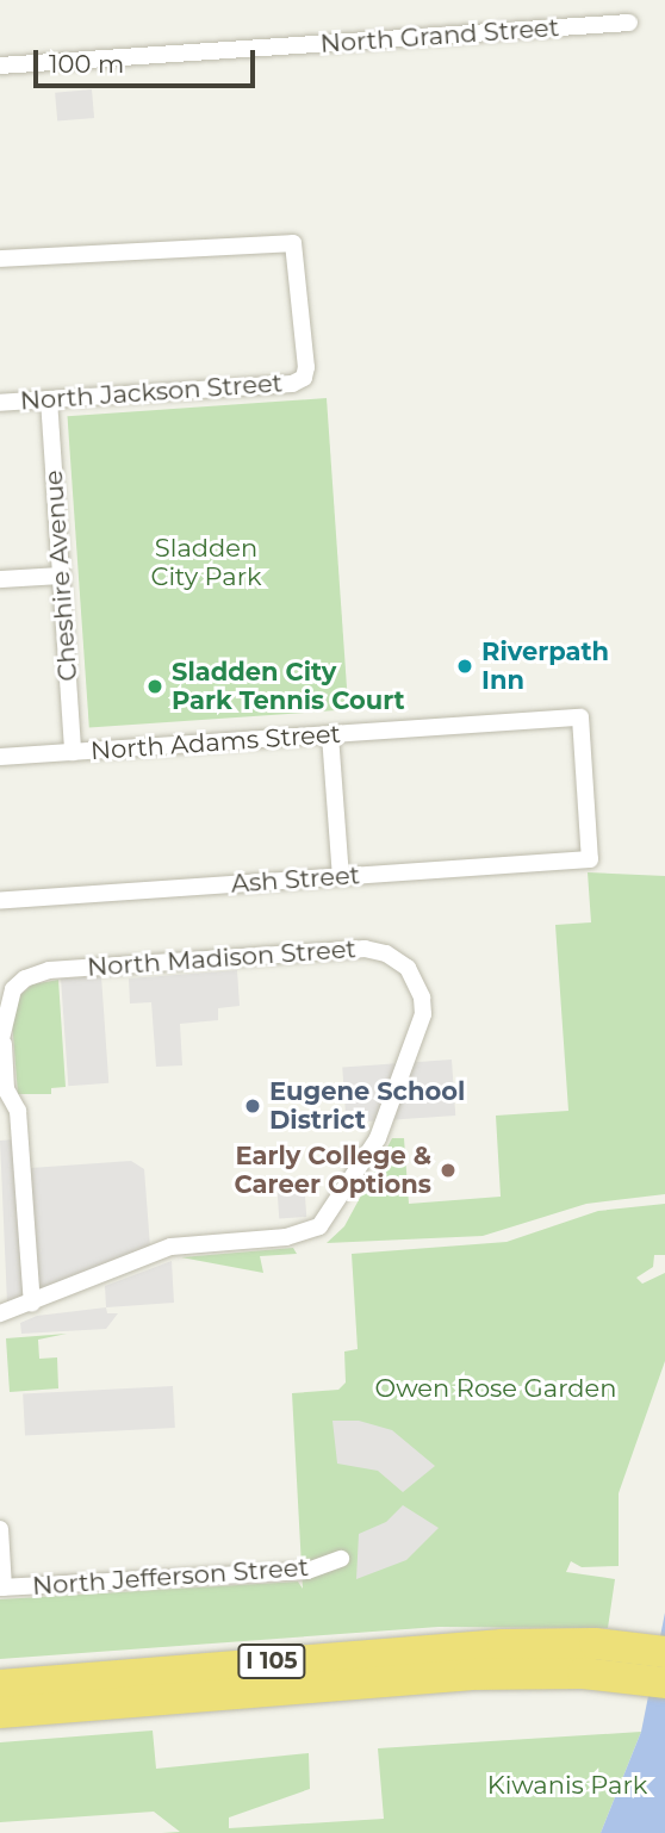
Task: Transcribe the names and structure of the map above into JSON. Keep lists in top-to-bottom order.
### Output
{
  "streets": {
    "highway": ["I 105"],
    "street": [
      "North Grand Street",
      "North Jackson Street",
      "Cheshire Avenue",
      "North Adams Street",
      "Ash Street",
      "North Madison Street",
      "North Jefferson Street"
    ]
  },
  "crossings": [
    ["North Jackson Street", "Cheshire Avenue"],
    ["Cheshire Avenue", "North Adams Street"],
    ["North Adams Street", "Ash Street"]
  ],
  "parks": ["Sladden City Park", "Owen Rose Garden", "Kiwanis Park"],
  "places": [
    "Riverpath Inn",
    "Sladden City Park Tennis Court",
    "Eugene School District",
    "Early College & Career Options"
  ],
  "scale_bar": "100 m"
}
